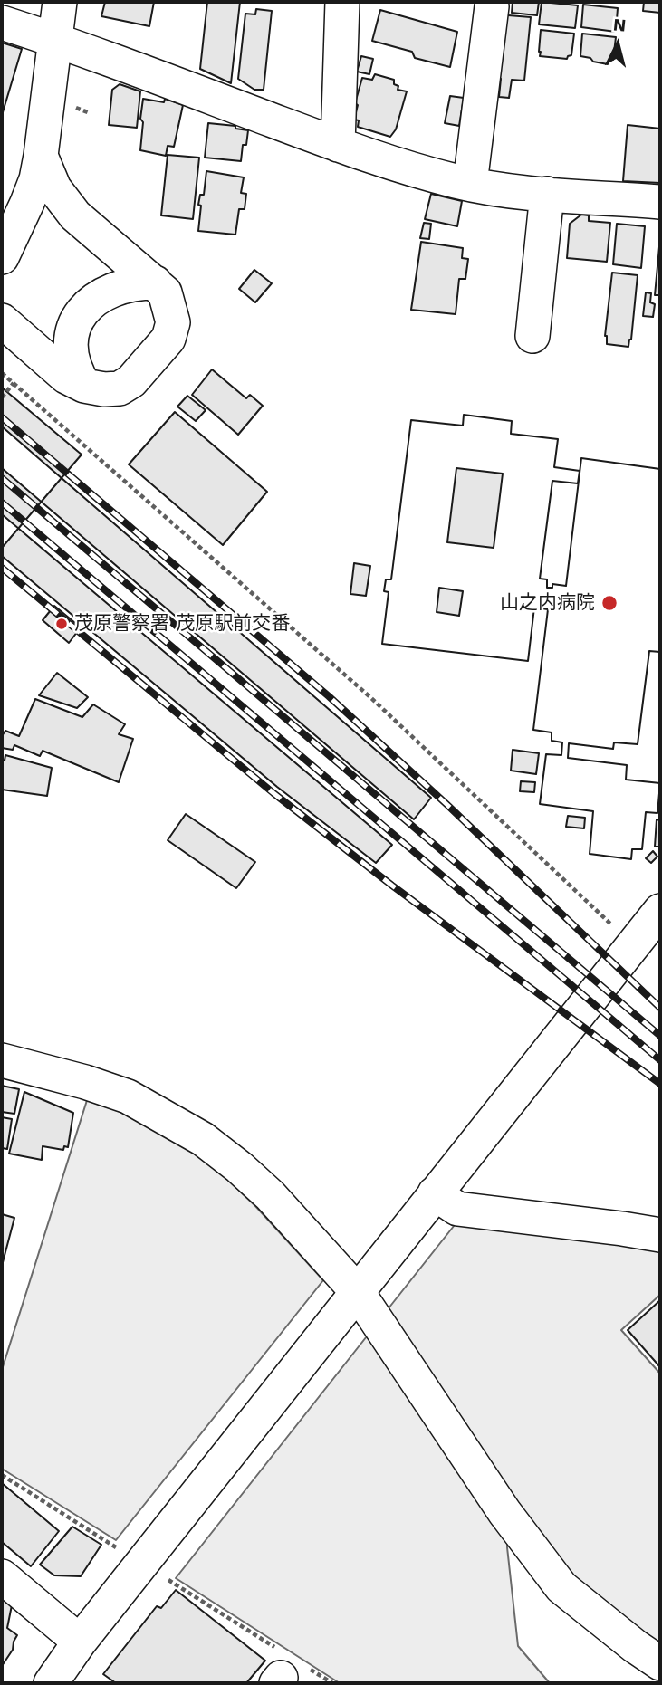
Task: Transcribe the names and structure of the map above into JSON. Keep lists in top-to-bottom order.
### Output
{
  "places": ["山之内病院", "茂原警察署 茂原駅前交番"],
  "north": "top"
}
